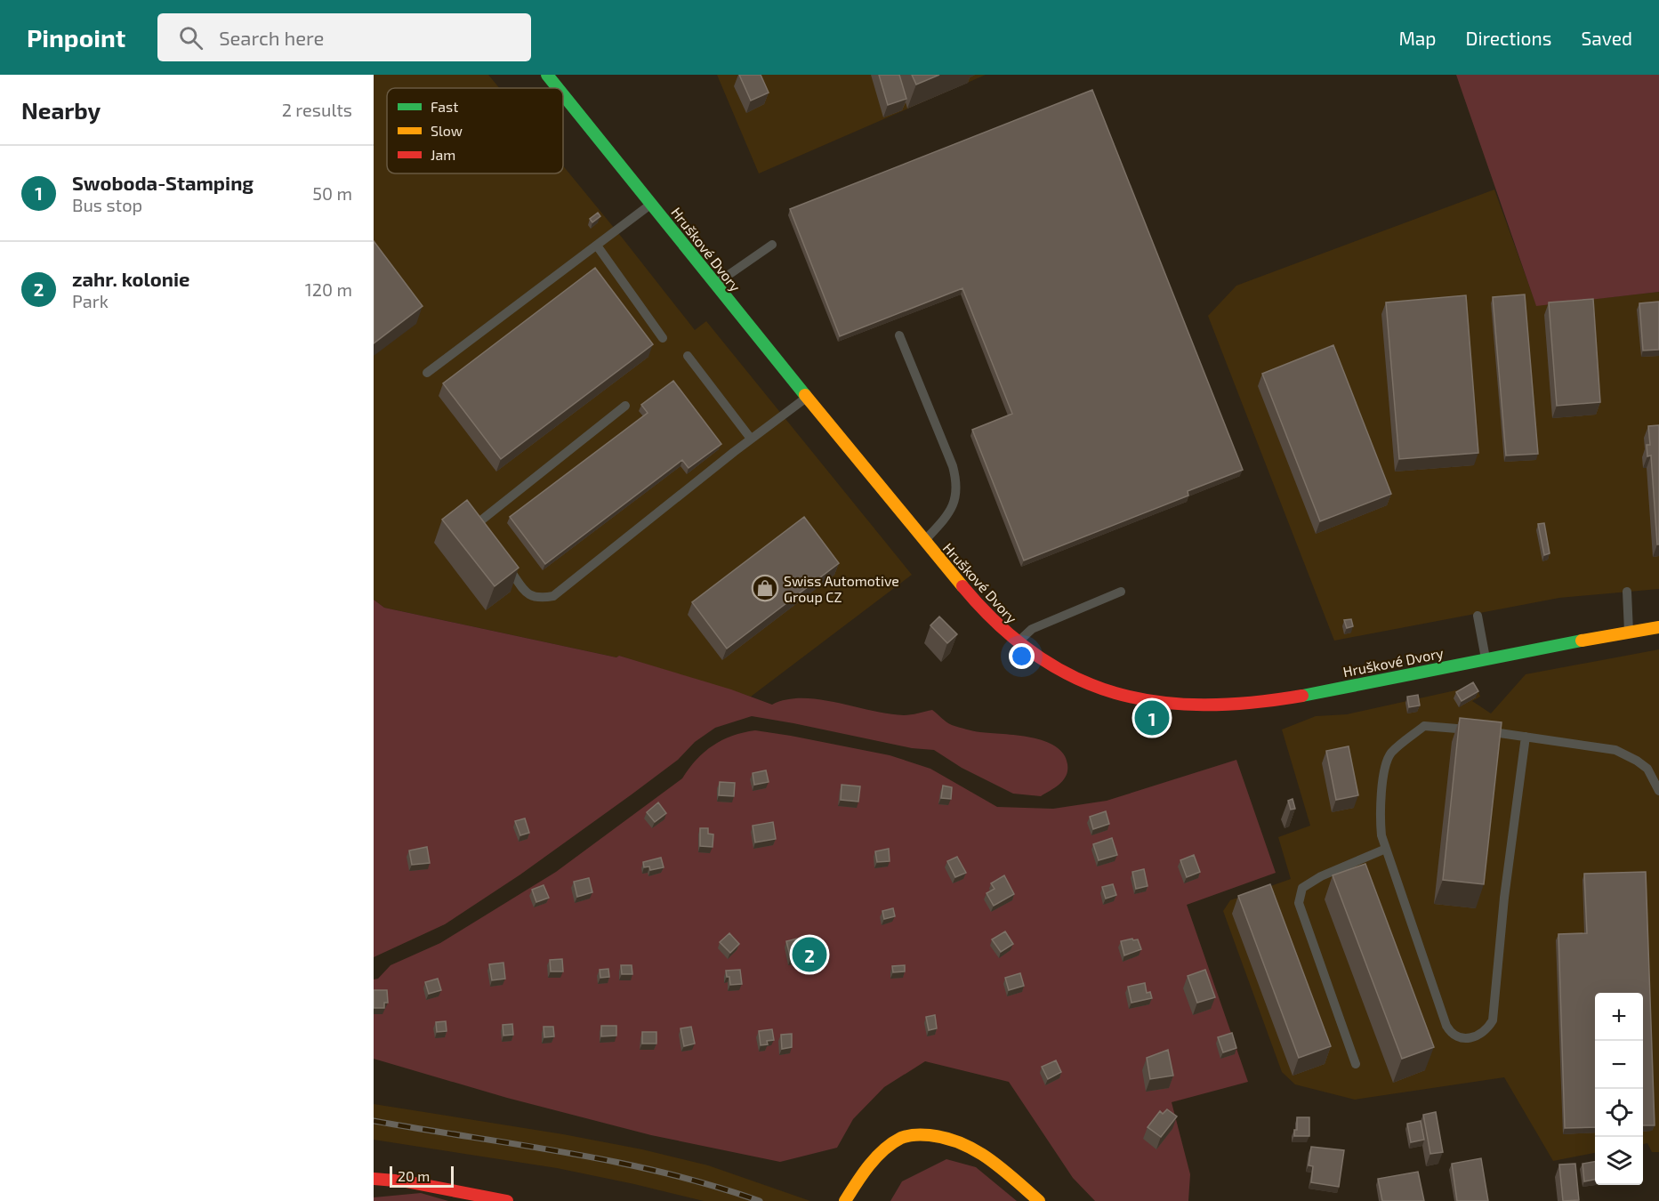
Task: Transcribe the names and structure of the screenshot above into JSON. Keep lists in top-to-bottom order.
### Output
{
  "streets": {
    "street": ["Hruškové Dvory"]
  },
  "places": {
    "shop": ["Swiss Automotive Group CZ"]
  },
  "legend": ["Fast", "Slow", "Jam"],
  "scale_bar": "20 m",
  "page": {
    "header": "Pinpoint",
    "search": "Search here",
    "nav": ["Map", "Directions", "Saved"],
    "heading": ["Nearby", "2 results"],
    "list": [
      {
        "mark": "1",
        "name": "Swoboda-Stamping",
        "note": "Bus stop",
        "value": "50 m"
      },
      {
        "mark": "2",
        "name": "zahr. kolonie",
        "note": "Park",
        "value": "120 m"
      }
    ],
    "pins": ["1", "2"],
    "map_buttons": ["+", "−"],
    "scale": "20 m"
  }
}
